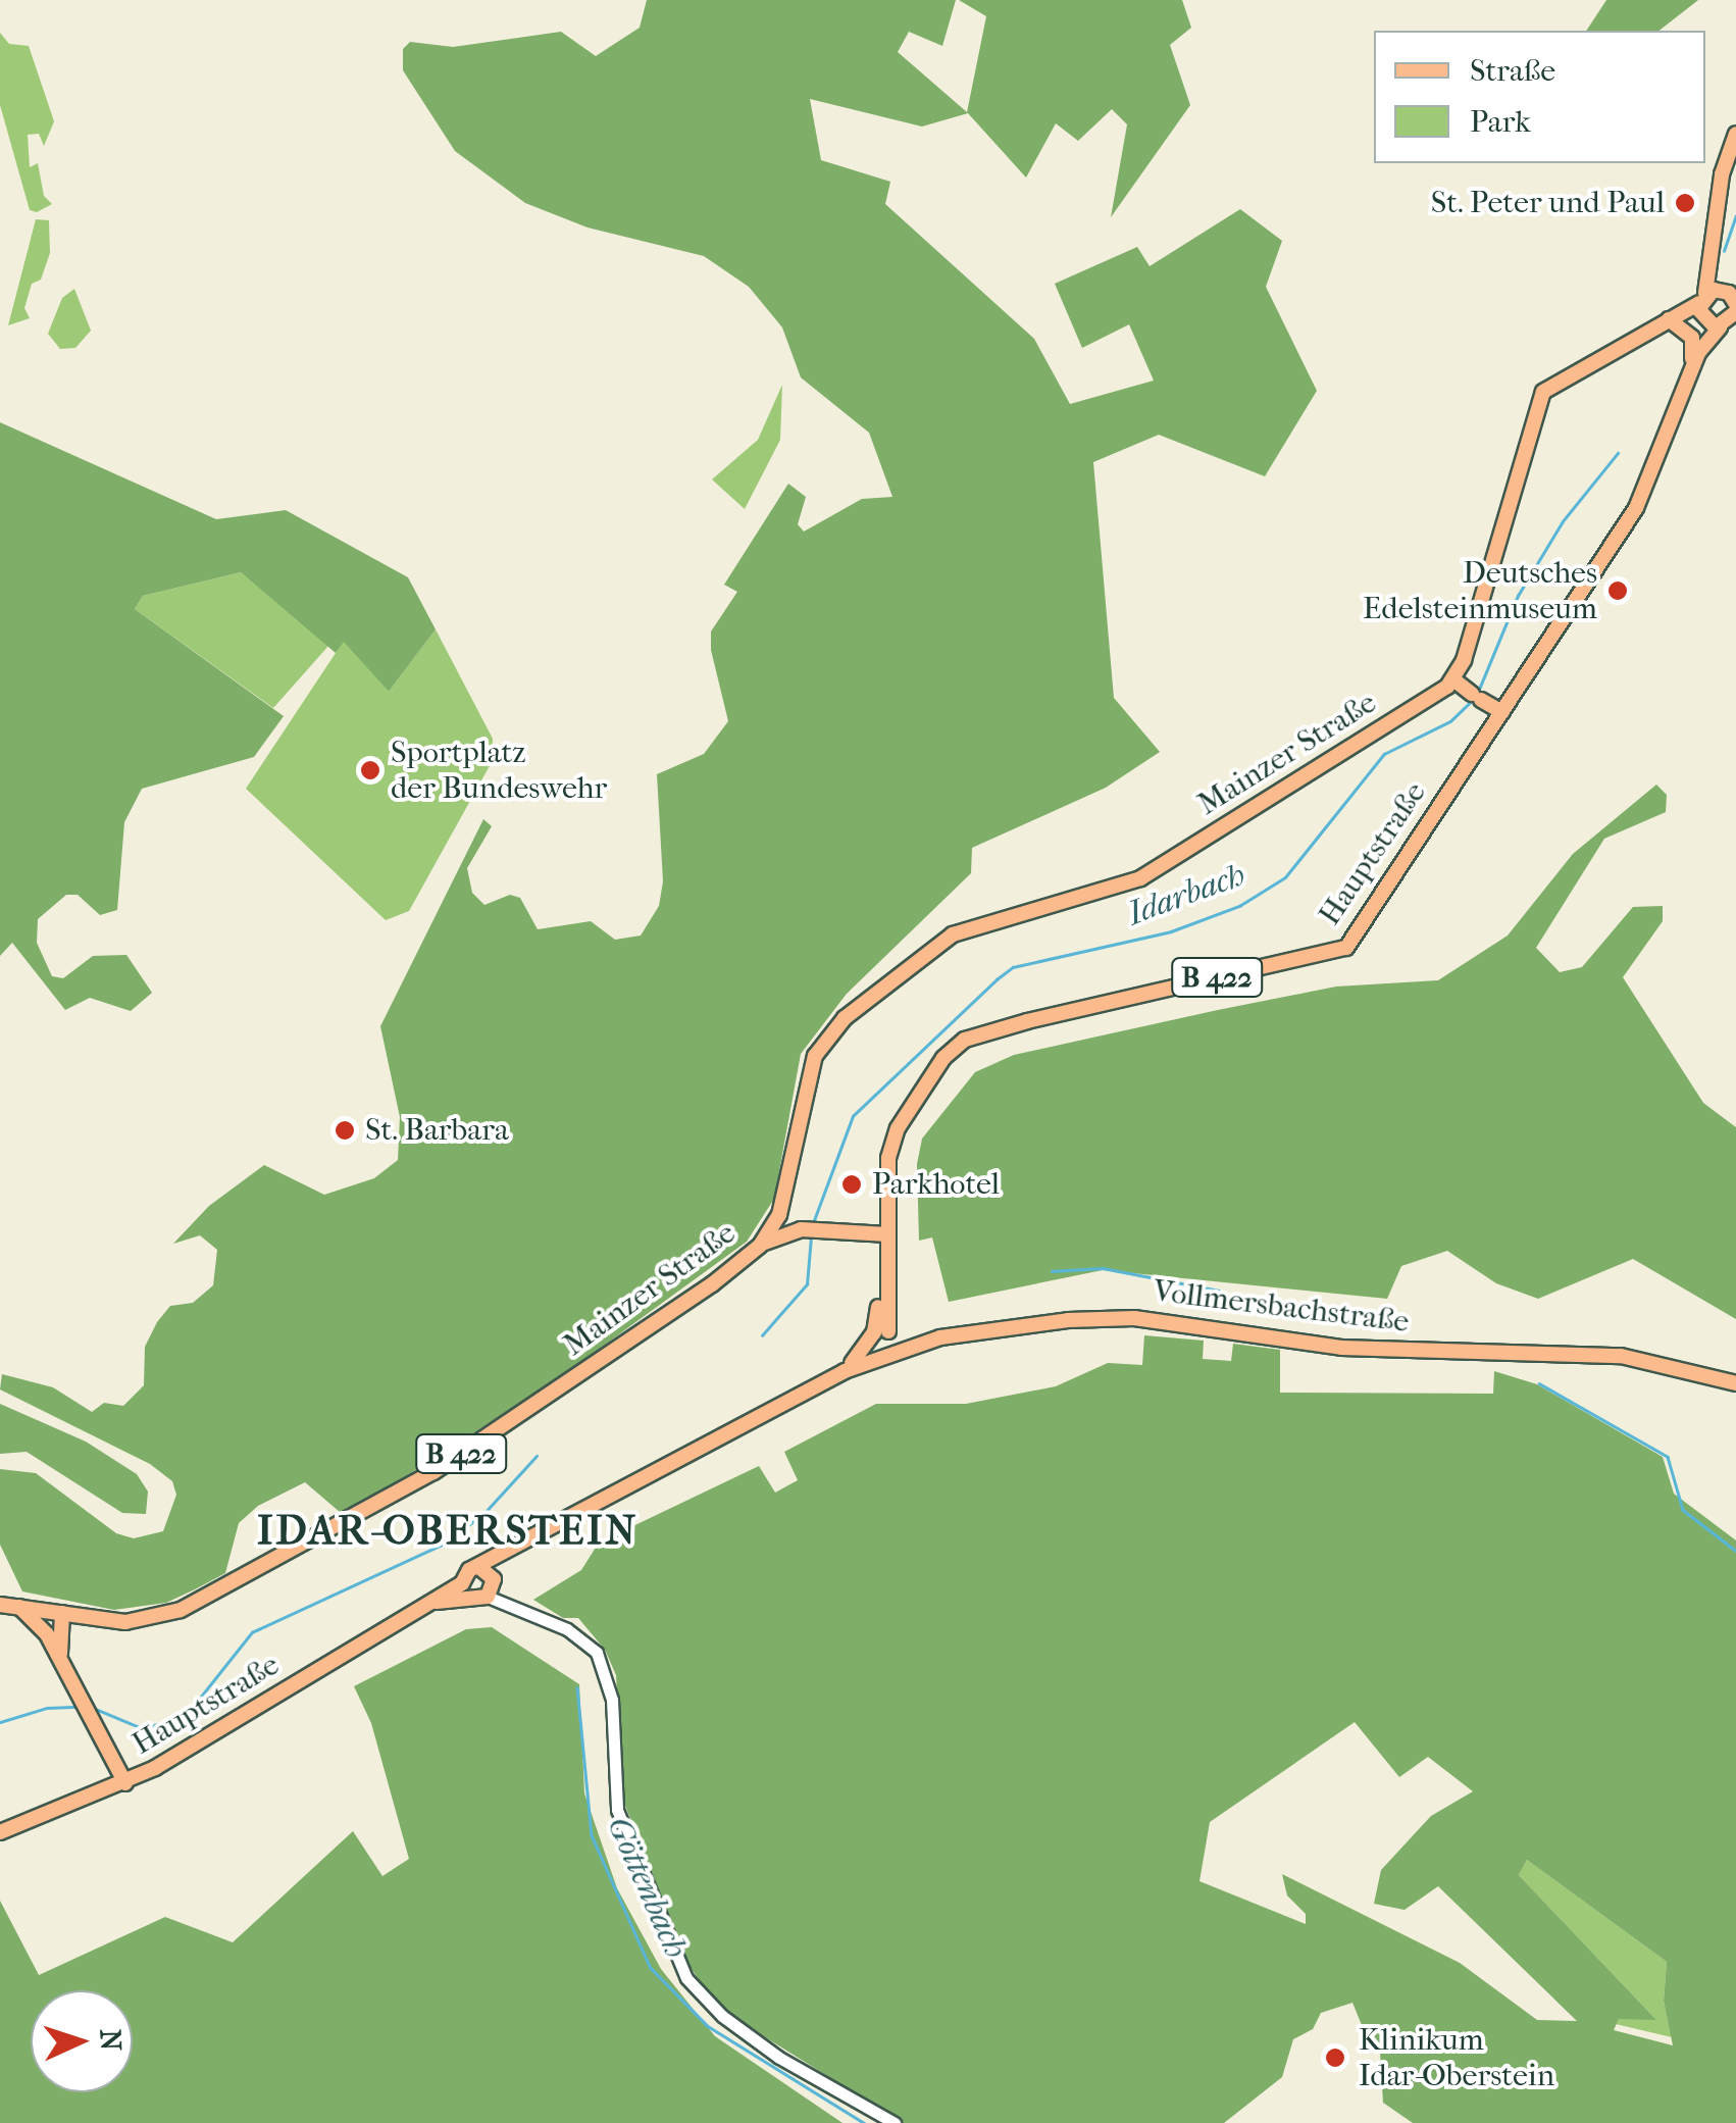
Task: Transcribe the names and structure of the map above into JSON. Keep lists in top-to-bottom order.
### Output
{
  "streets": {
    "main road": [
      "Mainzer Straße",
      "Hauptstraße",
      "B 422",
      "Vollmersbachstraße"
    ]
  },
  "crossings": [
    ["Mainzer Straße", "B 422"],
    ["Hauptstraße", "B 422"],
    ["Hauptstraße", "Vollmersbachstraße"]
  ],
  "districts": ["IDAR-OBERSTEIN"],
  "water": ["Idarbach", "Göttenbach"],
  "places": [
    "St. Peter und Paul",
    "Deutsches Edelsteinmuseum",
    "Sportplatz der Bundeswehr",
    "St. Barbara",
    "Parkhotel",
    "Klinikum Idar-Oberstein"
  ],
  "legend": ["Straße", "Park"],
  "north": "right"
}
